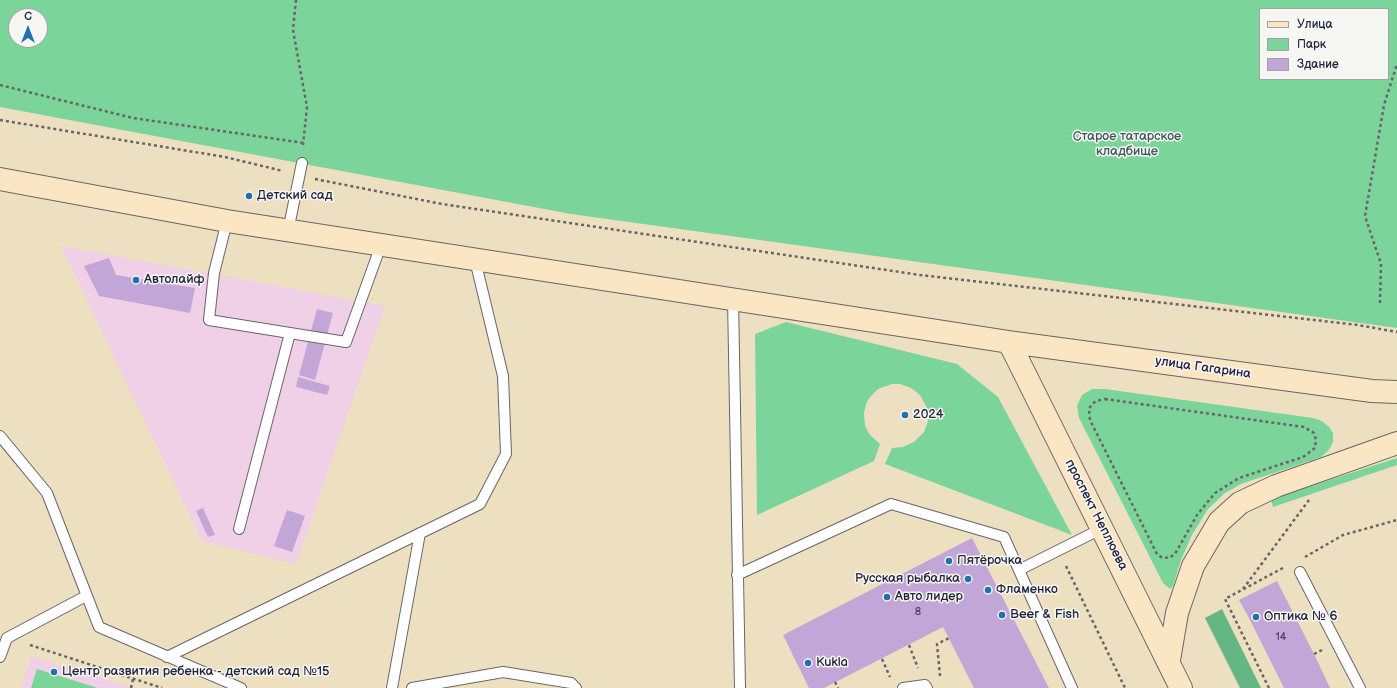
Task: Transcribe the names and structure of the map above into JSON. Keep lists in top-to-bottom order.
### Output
{
  "streets": {
    "main road": ["улица Гагарина", "проспект Неплюева"]
  },
  "crossings": [
    ["улица Гагарина", "проспект Неплюева"]
  ],
  "parks": ["Старое татарское кладбище"],
  "places": [
    "Детский сад",
    "Автолайф",
    "2024",
    "Пятёрочка",
    "Русская рыбалка",
    "Фламенко",
    "Авто лидер",
    "Beer & Fish",
    "Оптика № 6",
    "Kukla",
    "Центр развития ребенка - детский сад №15"
  ],
  "house_numbers": ["8", "14"],
  "legend": ["Улица", "Парк", "Здание"],
  "north": "top"
}
